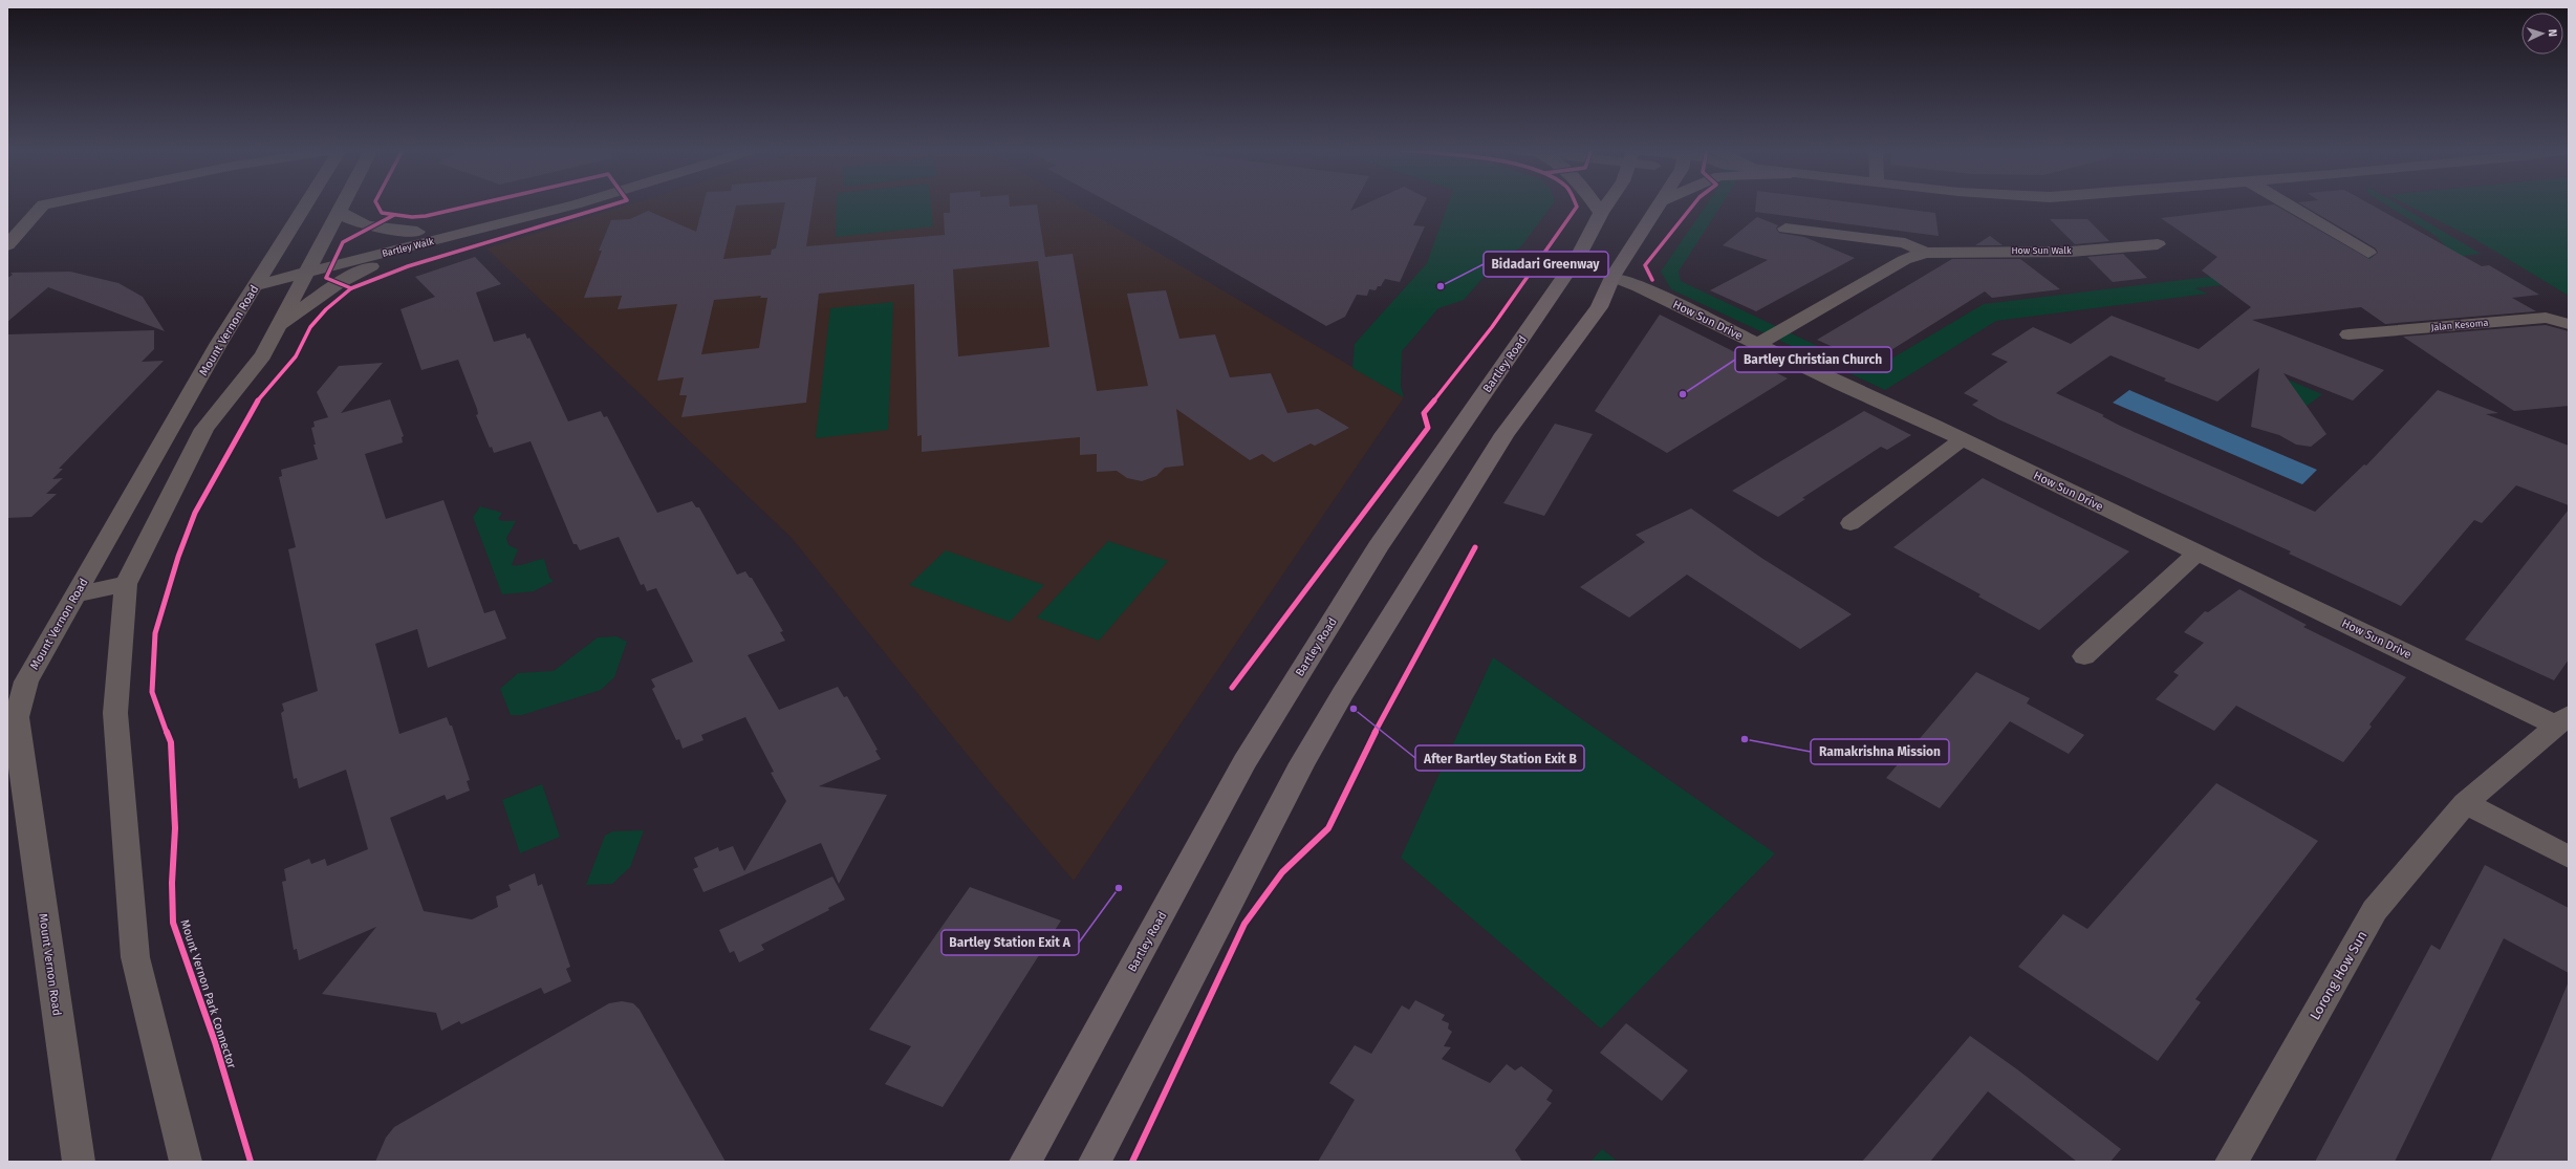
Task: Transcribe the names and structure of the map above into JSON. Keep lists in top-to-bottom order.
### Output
{
  "streets": {
    "highway": ["Bartley Road"],
    "street": [
      "Bartley Walk",
      "How Sun Walk",
      "How Sun Drive",
      "Jalan Kesoma",
      "Mount Vernon Road",
      "Lorong How Sun"
    ],
    "cycle path": ["Mount Vernon Park Connector"]
  },
  "crossings": [
    ["Bartley Walk", "Mount Vernon Road"],
    ["How Sun Walk", "How Sun Drive"],
    ["How Sun Drive", "Lorong How Sun"]
  ],
  "places": [
    "Bidadari Greenway",
    "Bartley Christian Church",
    "After Bartley Station Exit B",
    "Ramakrishna Mission",
    "Bartley Station Exit A"
  ],
  "north": "right"
}
